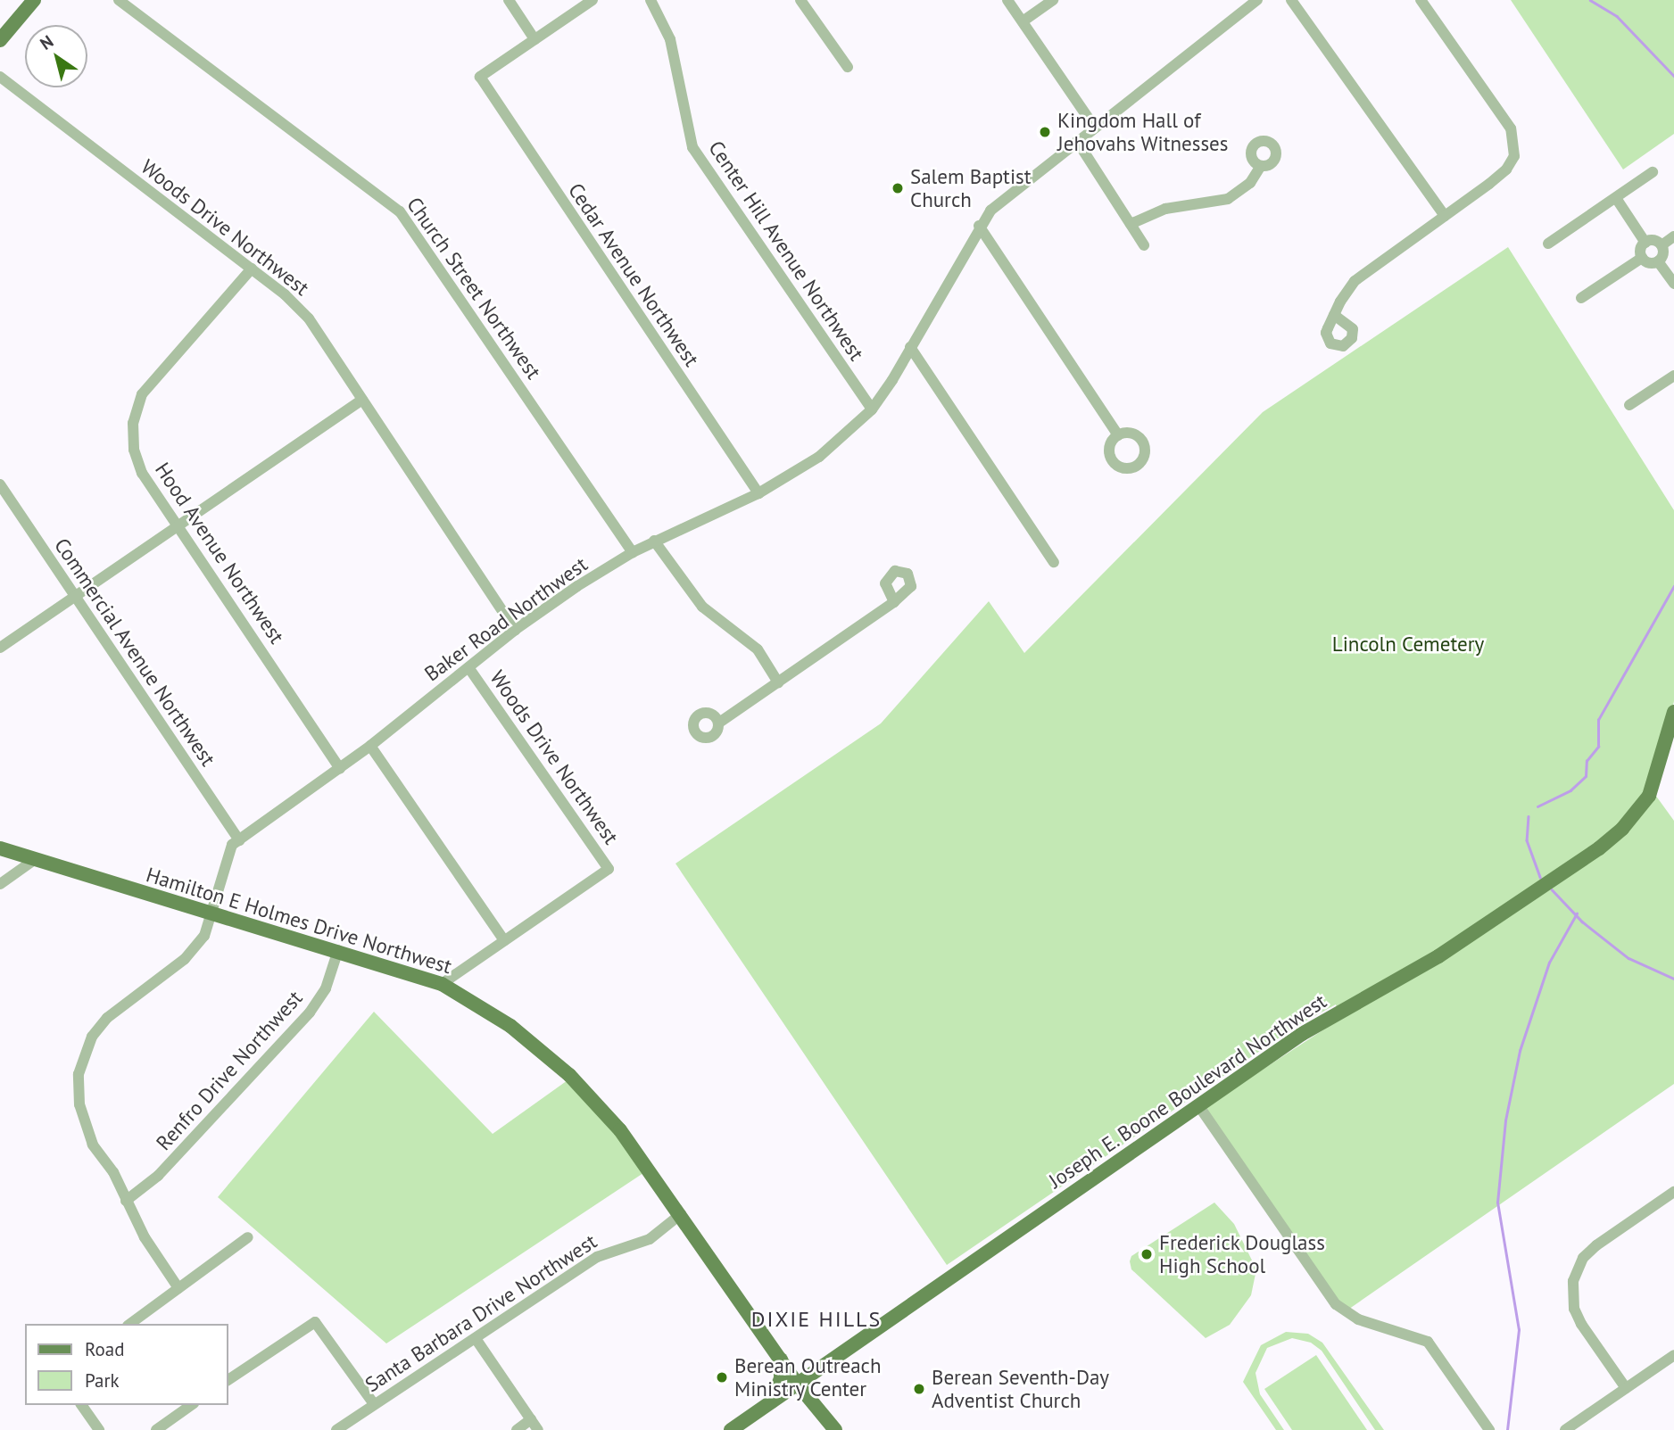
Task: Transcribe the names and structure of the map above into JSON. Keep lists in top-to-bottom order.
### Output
{
  "streets": {
    "main road": ["Hamilton E Holmes Drive Northwest", "Joseph E. Boone Boulevard Northwest"],
    "street": [
      "Woods Drive Northwest",
      "Center Hill Avenue Northwest",
      "Cedar Avenue Northwest",
      "Church Street Northwest",
      "Hood Avenue Northwest",
      "Baker Road Northwest",
      "Commercial Avenue Northwest",
      "Renfro Drive Northwest",
      "Santa Barbara Drive Northwest"
    ]
  },
  "crossings": [
    ["Woods Drive Northwest", "Hood Avenue Northwest"],
    ["Woods Drive Northwest", "Baker Road Northwest"],
    ["Center Hill Avenue Northwest", "Baker Road Northwest"],
    ["Cedar Avenue Northwest", "Baker Road Northwest"],
    ["Church Street Northwest", "Baker Road Northwest"],
    ["Hood Avenue Northwest", "Baker Road Northwest"],
    ["Baker Road Northwest", "Commercial Avenue Northwest"],
    ["Baker Road Northwest", "Hamilton E Holmes Drive Northwest"],
    ["Baker Road Northwest", "Renfro Drive Northwest"],
    ["Hamilton E Holmes Drive Northwest", "Renfro Drive Northwest"],
    ["Hamilton E Holmes Drive Northwest", "Joseph E. Boone Boulevard Northwest"],
    ["Hamilton E Holmes Drive Northwest", "Santa Barbara Drive Northwest"]
  ],
  "districts": ["DIXIE HILLS"],
  "parks": ["Lincoln Cemetery"],
  "places": [
    "Kingdom Hall of Jehovahs Witnesses",
    "Salem Baptist Church",
    "Frederick Douglass High School",
    "Berean Outreach Ministry Center",
    "Berean Seventh-Day Adventist Church"
  ],
  "legend": ["Road", "Park"],
  "north": "top left"
}
